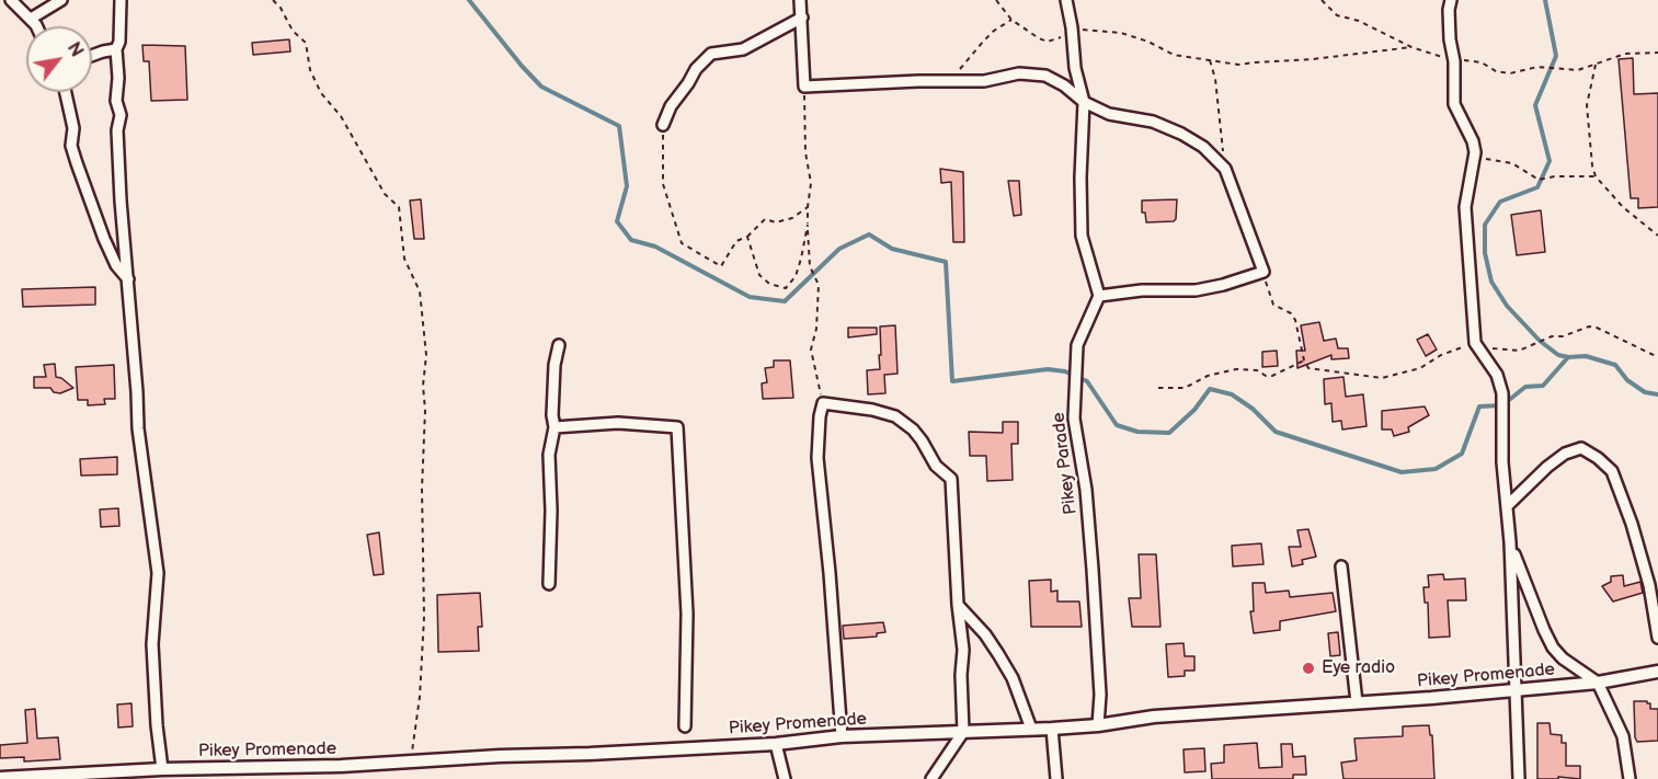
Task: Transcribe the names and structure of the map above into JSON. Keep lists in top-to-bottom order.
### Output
{
  "streets": {
    "street": ["Pikey Parade", "Pikey Promenade"]
  },
  "crossings": [
    ["Pikey Parade", "Pikey Promenade"]
  ],
  "places": ["Eye radio"],
  "north": "top right"
}
